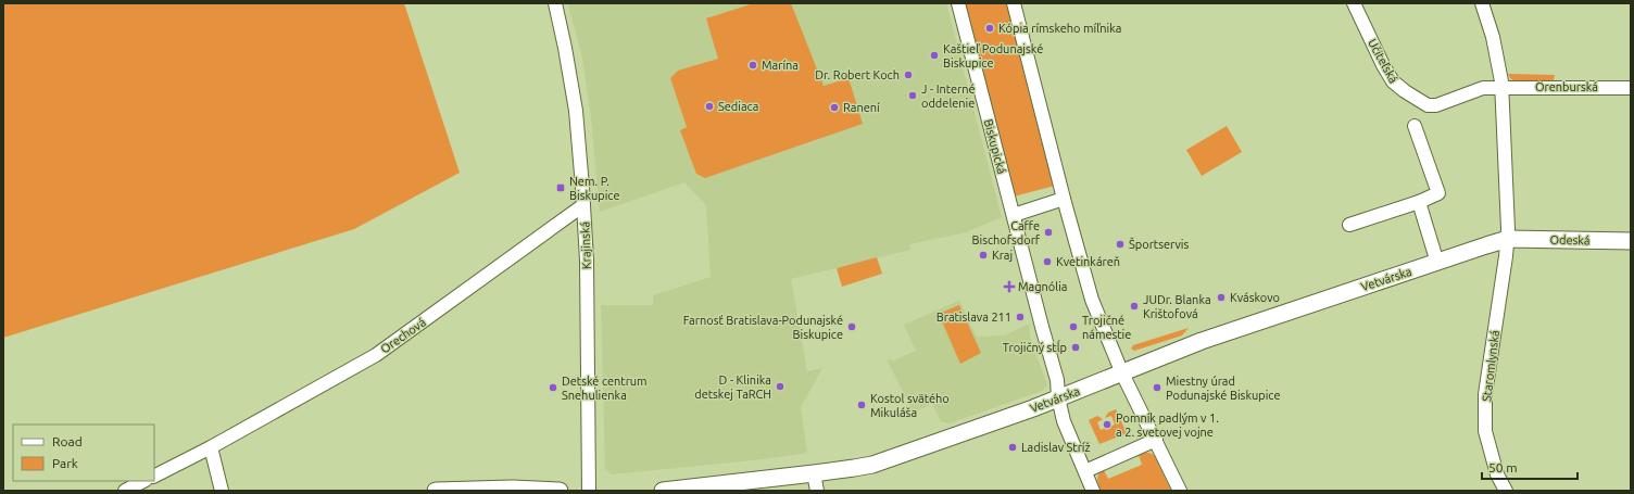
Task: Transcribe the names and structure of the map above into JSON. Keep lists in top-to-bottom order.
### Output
{
  "streets": {
    "street": [
      "Učiteľská",
      "Orenburská",
      "Biskupická",
      "Odeská",
      "Krajinská",
      "Vetvárska",
      "Orechová",
      "Staromlynská"
    ]
  },
  "crossings": [
    ["Učiteľská", "Orenburská"],
    ["Odeská", "Vetvárska"],
    ["Odeská", "Staromlynská"],
    ["Krajinská", "Orechová"],
    ["Vetvárska", "Staromlynská"]
  ],
  "places": {
    "other": [
      "Kópia rímskeho míľnika",
      "Kaštieľ Podunajské Biskupice",
      "Marína",
      "Dr. Robert Koch",
      "J - Interné oddelenie",
      "Sediaca",
      "Ranení",
      "Caffe Bischofsdorf",
      "Športservis",
      "Kraj",
      "Kvetinkáreň",
      "Kváskovo",
      "JUDr. Blanka Krištofová",
      "Bratislava 211",
      "Farnosť Bratislava-Podunajské Biskupice",
      "Trojičné námestie",
      "Trojičný stĺp",
      "D - Klinika detskej TaRCH",
      "Detské centrum Snehulienka",
      "Miestny úrad Podunajské Biskupice",
      "Kostol svätého Mikuláša",
      "Pomník padlým v 1. a 2. svetovej vojne",
      "Ladislav Stríž"
    ],
    "transit": ["Nem. P. Biskupice"],
    "health": ["Magnólia"]
  },
  "legend": ["Road", "Park"],
  "scale_bar": "50 m"
}
